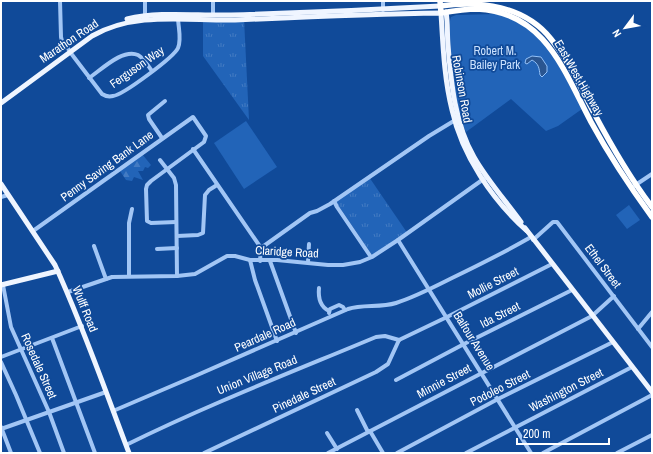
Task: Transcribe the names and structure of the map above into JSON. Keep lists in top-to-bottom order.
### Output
{
  "streets": {
    "highway": ["East West Highway", "Robinson Road"],
    "main road": ["Marathon Road", "Wulff Road"],
    "street": [
      "Ferguson Way",
      "Penny Saving Bank Lane",
      "Claridge Road",
      "Ethel Street",
      "Mollie Street",
      "Ida Street",
      "Peardale Road",
      "Balfour Avenue",
      "Rosedale Street",
      "Union Village Road",
      "Minnie Street",
      "Podoleo Street",
      "Washington Street",
      "Pinedale Street"
    ]
  },
  "crossings": [
    ["Marathon Road", "Ferguson Way"],
    ["Marathon Road", "East West Highway"],
    ["Marathon Road", "Robinson Road"],
    ["East West Highway", "Robinson Road"],
    ["Robinson Road", "Claridge Road"],
    ["Robinson Road", "Ethel Street"],
    ["Robinson Road", "Mollie Street"],
    ["Robinson Road", "Ida Street"],
    ["Robinson Road", "Peardale Road"],
    ["Robinson Road", "Minnie Street"],
    ["Robinson Road", "Podoleo Street"],
    ["Robinson Road", "Washington Street"],
    ["Penny Saving Bank Lane", "Wulff Road"],
    ["Claridge Road", "Wulff Road"],
    ["Claridge Road", "Balfour Avenue"],
    ["Ethel Street", "Peardale Road"],
    ["Ethel Street", "Minnie Street"],
    ["Mollie Street", "Balfour Avenue"],
    ["Mollie Street", "Union Village Road"],
    ["Mollie Street", "Pinedale Street"],
    ["Wulff Road", "Peardale Road"],
    ["Wulff Road", "Union Village Road"],
    ["Ida Street", "Balfour Avenue"],
    ["Peardale Road", "Balfour Avenue"],
    ["Balfour Avenue", "Minnie Street"],
    ["Balfour Avenue", "Podoleo Street"],
    ["Balfour Avenue", "Washington Street"],
    ["Union Village Road", "Pinedale Street"]
  ],
  "parks": ["Robert M. Bailey Park"],
  "scale_bar": "200 m",
  "north": "bottom left"
}
